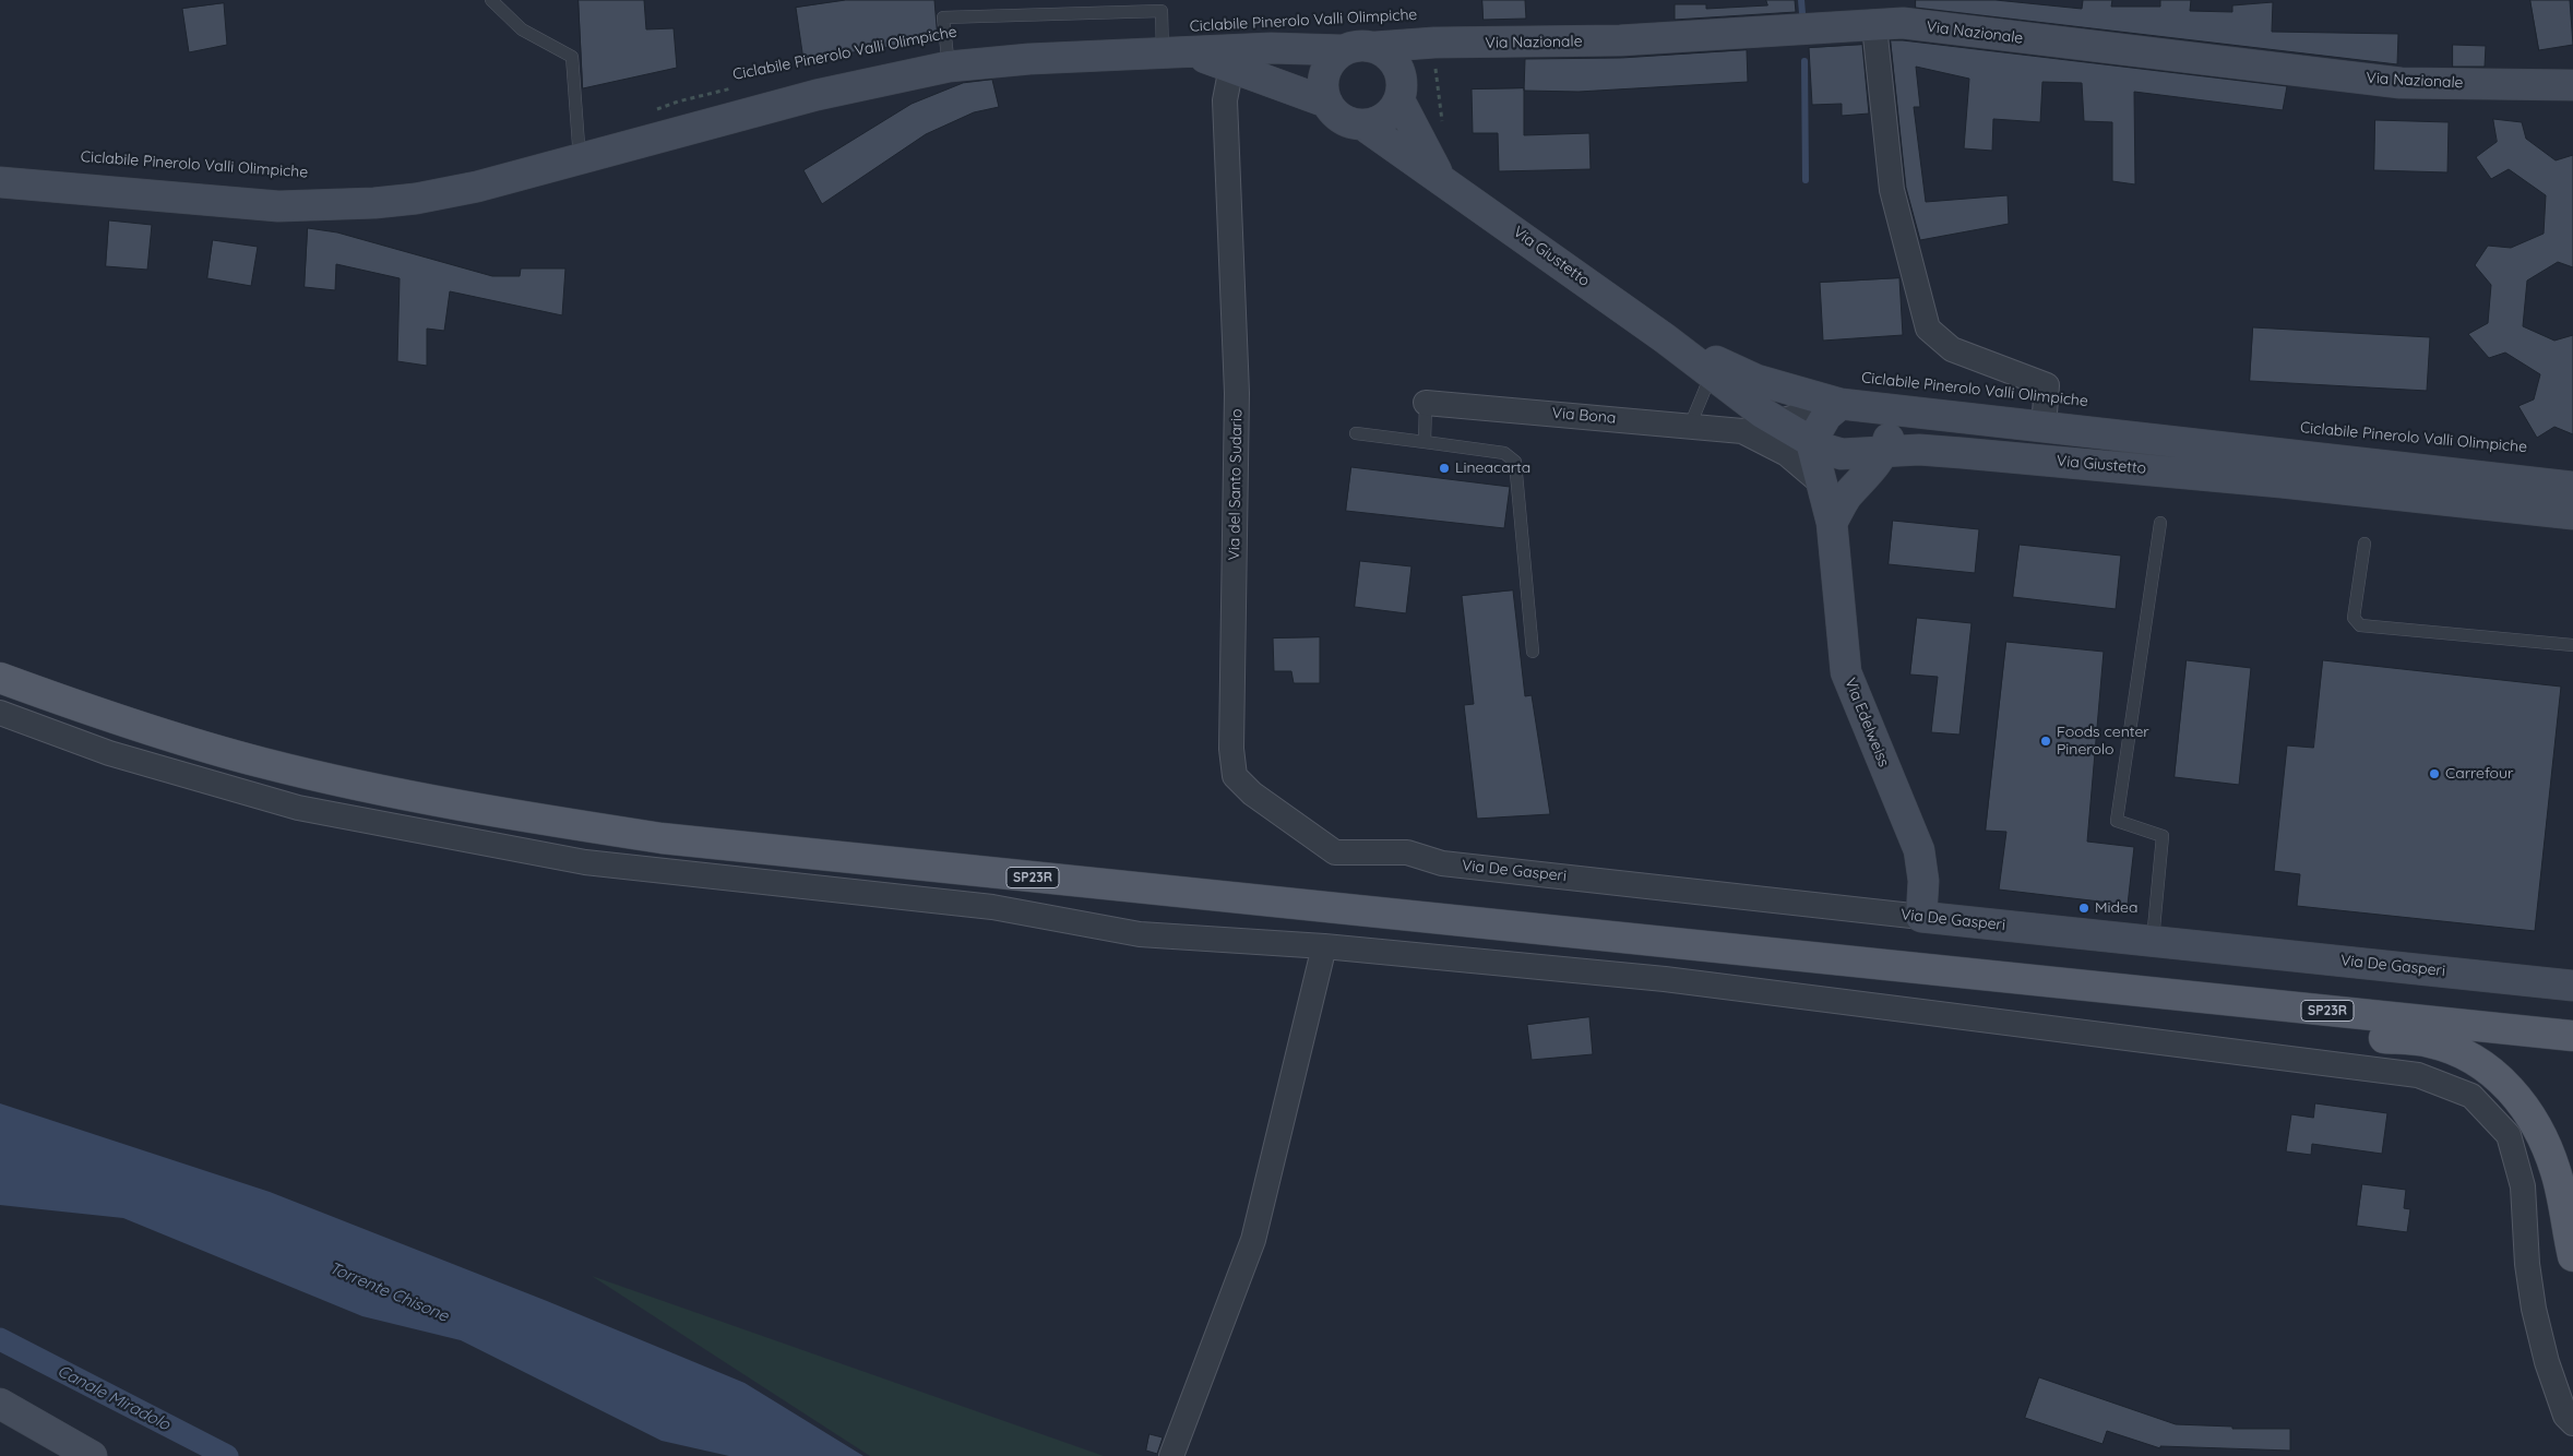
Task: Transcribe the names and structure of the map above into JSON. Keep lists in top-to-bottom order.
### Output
{
  "streets": {
    "main road": [
      "Via Nazionale",
      "Via Giustetto",
      "Via Edelweiss",
      "Via De Gasperi",
      "SP23R"
    ],
    "street": ["Via Bona", "Via del Santo Sudario"],
    "path": ["Ciclabile Pinerolo Valli Olimpiche"]
  },
  "crossings": [
    ["Via Nazionale", "Via Giustetto"],
    ["Via Giustetto", "Via Edelweiss"],
    ["Via del Santo Sudario", "Via De Gasperi"],
    ["Via Edelweiss", "Via De Gasperi"]
  ],
  "water": ["Torrente Chisone", "Canale Miradolo"],
  "places": [
    "Lineacarta",
    "Foods center Pinerolo",
    "Carrefour",
    "Midea"
  ]
}
